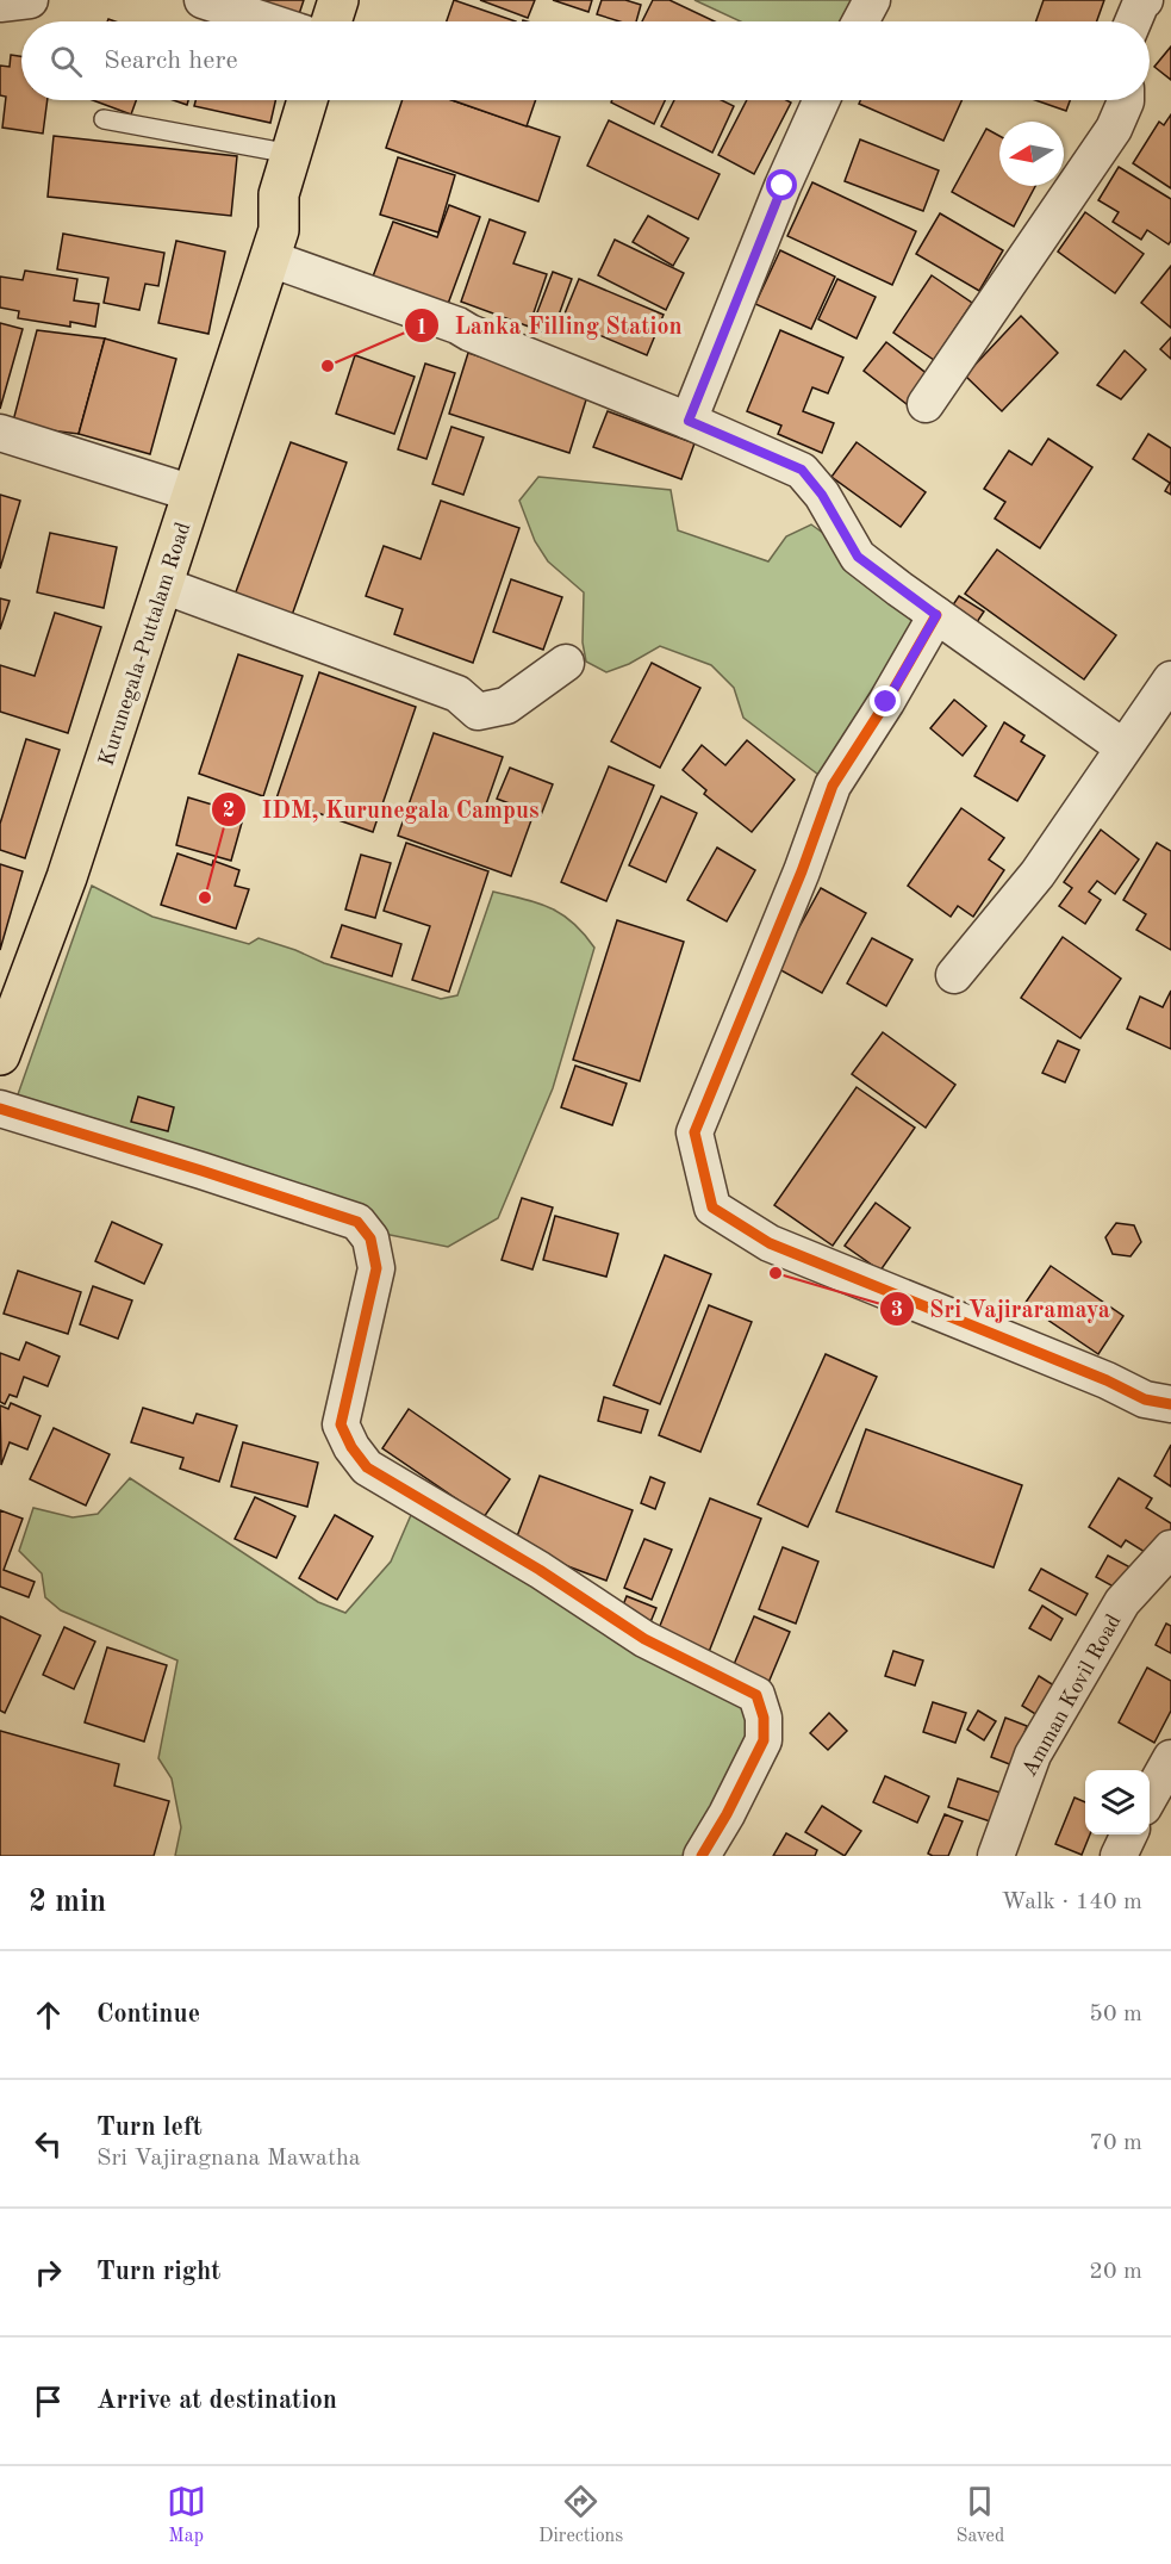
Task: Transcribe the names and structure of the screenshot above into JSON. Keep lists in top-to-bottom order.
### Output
{
  "streets": {
    "highway": ["Kurunegala-Puttalam Road"],
    "street": ["Amman Kovil Road"]
  },
  "places": ["Lanka Filling Station", "IDM, Kurunegala Campus", "Sri Vajiraramaya"],
  "north": "left",
  "page": {
    "search": "Search here",
    "heading": ["2 min", "Walk · 140 m"],
    "list": [
      ["Continue", "50 m"],
      ["Turn left", "Sri Vajiragnana Mawatha", "70 m"],
      ["Turn right", "20 m"],
      "Arrive at destination"
    ],
    "nav": ["Map", "Directions", "Saved"]
  }
}
